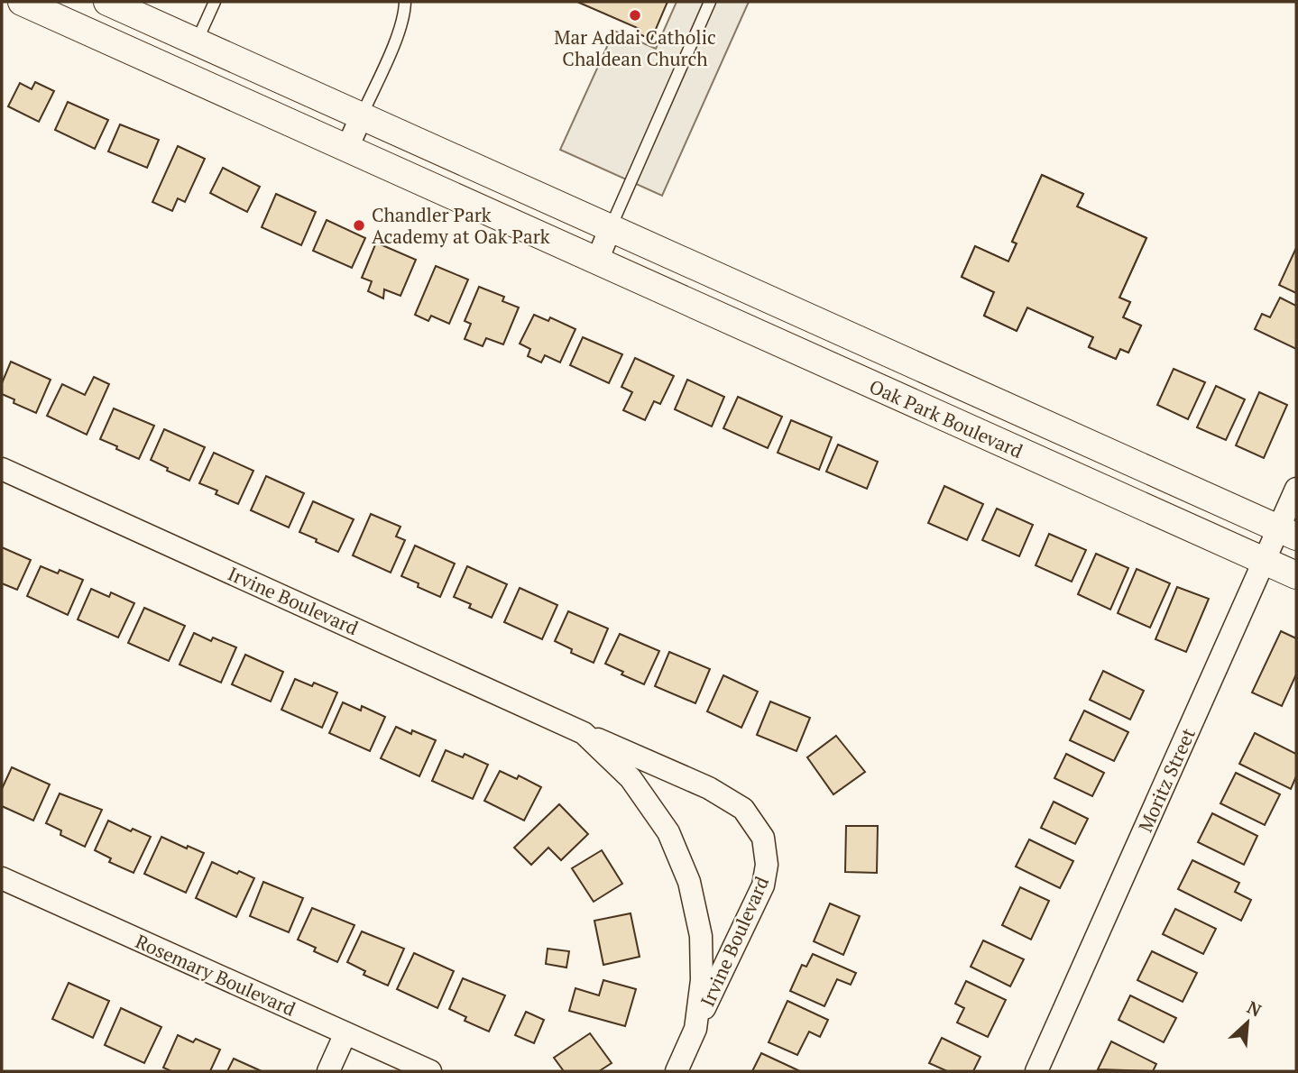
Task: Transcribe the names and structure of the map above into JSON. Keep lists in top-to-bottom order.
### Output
{
  "streets": {
    "street": [
      "Oak Park Boulevard",
      "Irvine Boulevard",
      "Moritz Street",
      "Rosemary Boulevard"
    ]
  },
  "crossings": [
    ["Oak Park Boulevard", "Moritz Street"]
  ],
  "places": ["Mar Addai Catholic Chaldean Church", "Chandler Park Academy at Oak Park"],
  "north": "top right"
}
